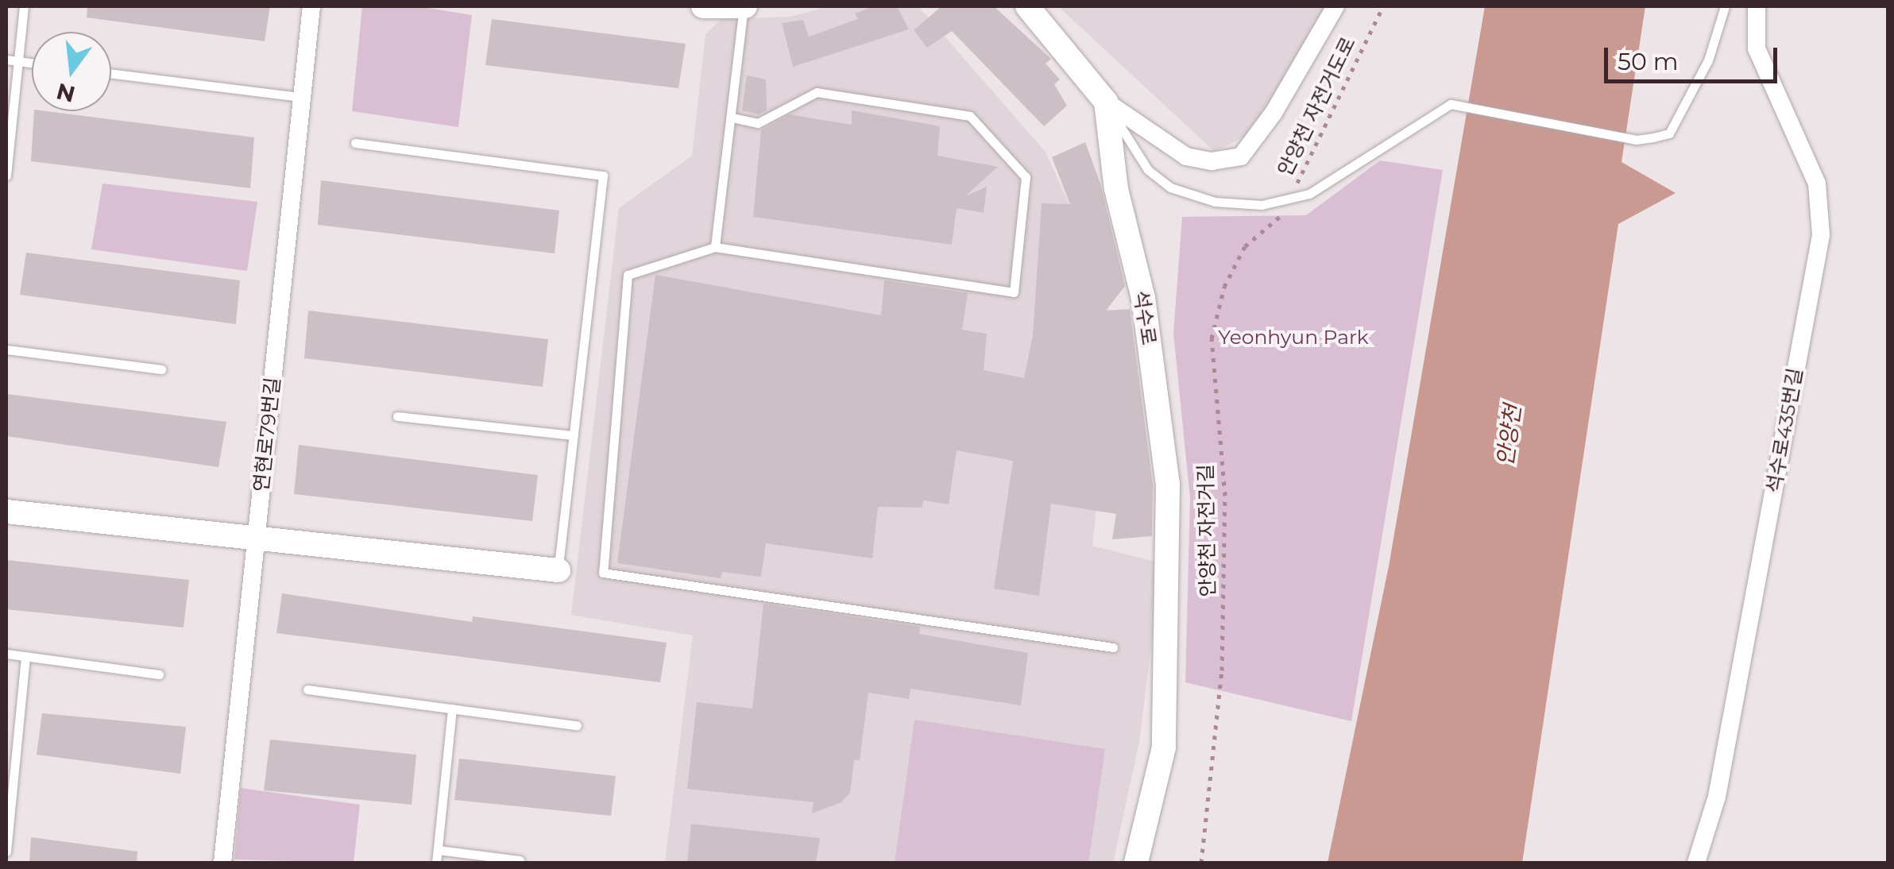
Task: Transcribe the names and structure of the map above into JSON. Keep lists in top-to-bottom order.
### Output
{
  "streets": {
    "street": ["석수로", "석수로435번길", "연현로79번길"],
    "path": ["안양천 자전거도로", "안양천 자전거길"]
  },
  "crossings": [
    ["안양천 자전거도로", "안양천 자전거길"]
  ],
  "water": ["안양천"],
  "parks": ["Yeonhyun Park"],
  "scale_bar": "50 m",
  "north": "bottom"
}
